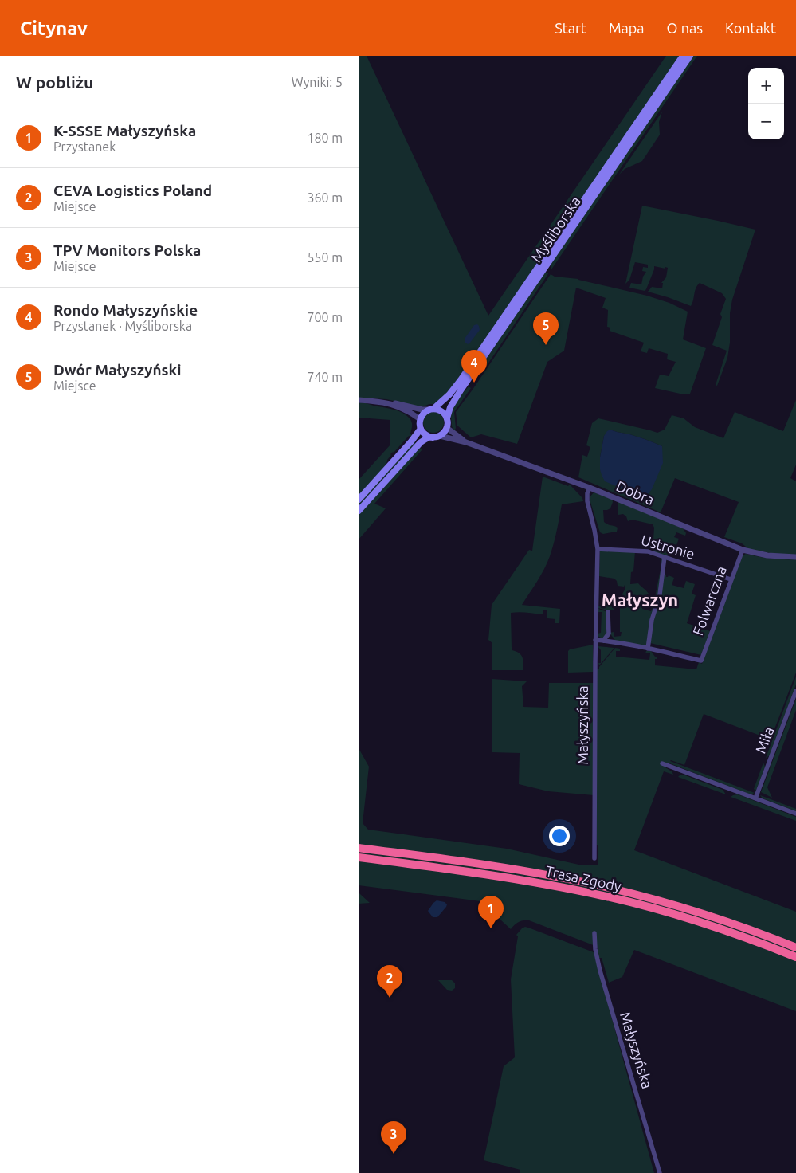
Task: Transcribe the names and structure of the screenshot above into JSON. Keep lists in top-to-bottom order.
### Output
{
  "streets": {
    "highway": ["Trasa Zgody"],
    "main road": ["Myśliborska"],
    "street": [
      "Dobra",
      "Ustronie",
      "Folwarczna",
      "Małyszyńska",
      "Miła"
    ]
  },
  "crossings": [
    ["Myśliborska", "Dobra"],
    ["Dobra", "Folwarczna"],
    ["Dobra", "Małyszyńska"],
    ["Ustronie", "Folwarczna"],
    ["Ustronie", "Małyszyńska"]
  ],
  "districts": ["Małyszyn"],
  "page": {
    "header": "Citynav",
    "nav": [
      "Start",
      "Mapa",
      "O nas",
      "Kontakt"
    ],
    "heading": ["W pobliżu", "Wyniki: 5"],
    "map_buttons": ["+", "−"],
    "list": [
      {
        "mark": "1",
        "name": "K-SSSE Małyszyńska",
        "note": "Przystanek",
        "value": "180 m"
      },
      {
        "mark": "2",
        "name": "CEVA Logistics Poland",
        "note": "Miejsce",
        "value": "360 m"
      },
      {
        "mark": "3",
        "name": "TPV Monitors Polska",
        "note": "Miejsce",
        "value": "550 m"
      },
      {
        "mark": "4",
        "name": "Rondo Małyszyńskie",
        "note": "Przystanek · Myśliborska",
        "value": "700 m"
      },
      {
        "mark": "5",
        "name": "Dwór Małyszyński",
        "note": "Miejsce",
        "value": "740 m"
      }
    ],
    "pins": [
      "5",
      "4",
      "1",
      "2",
      "3"
    ]
  }
}
